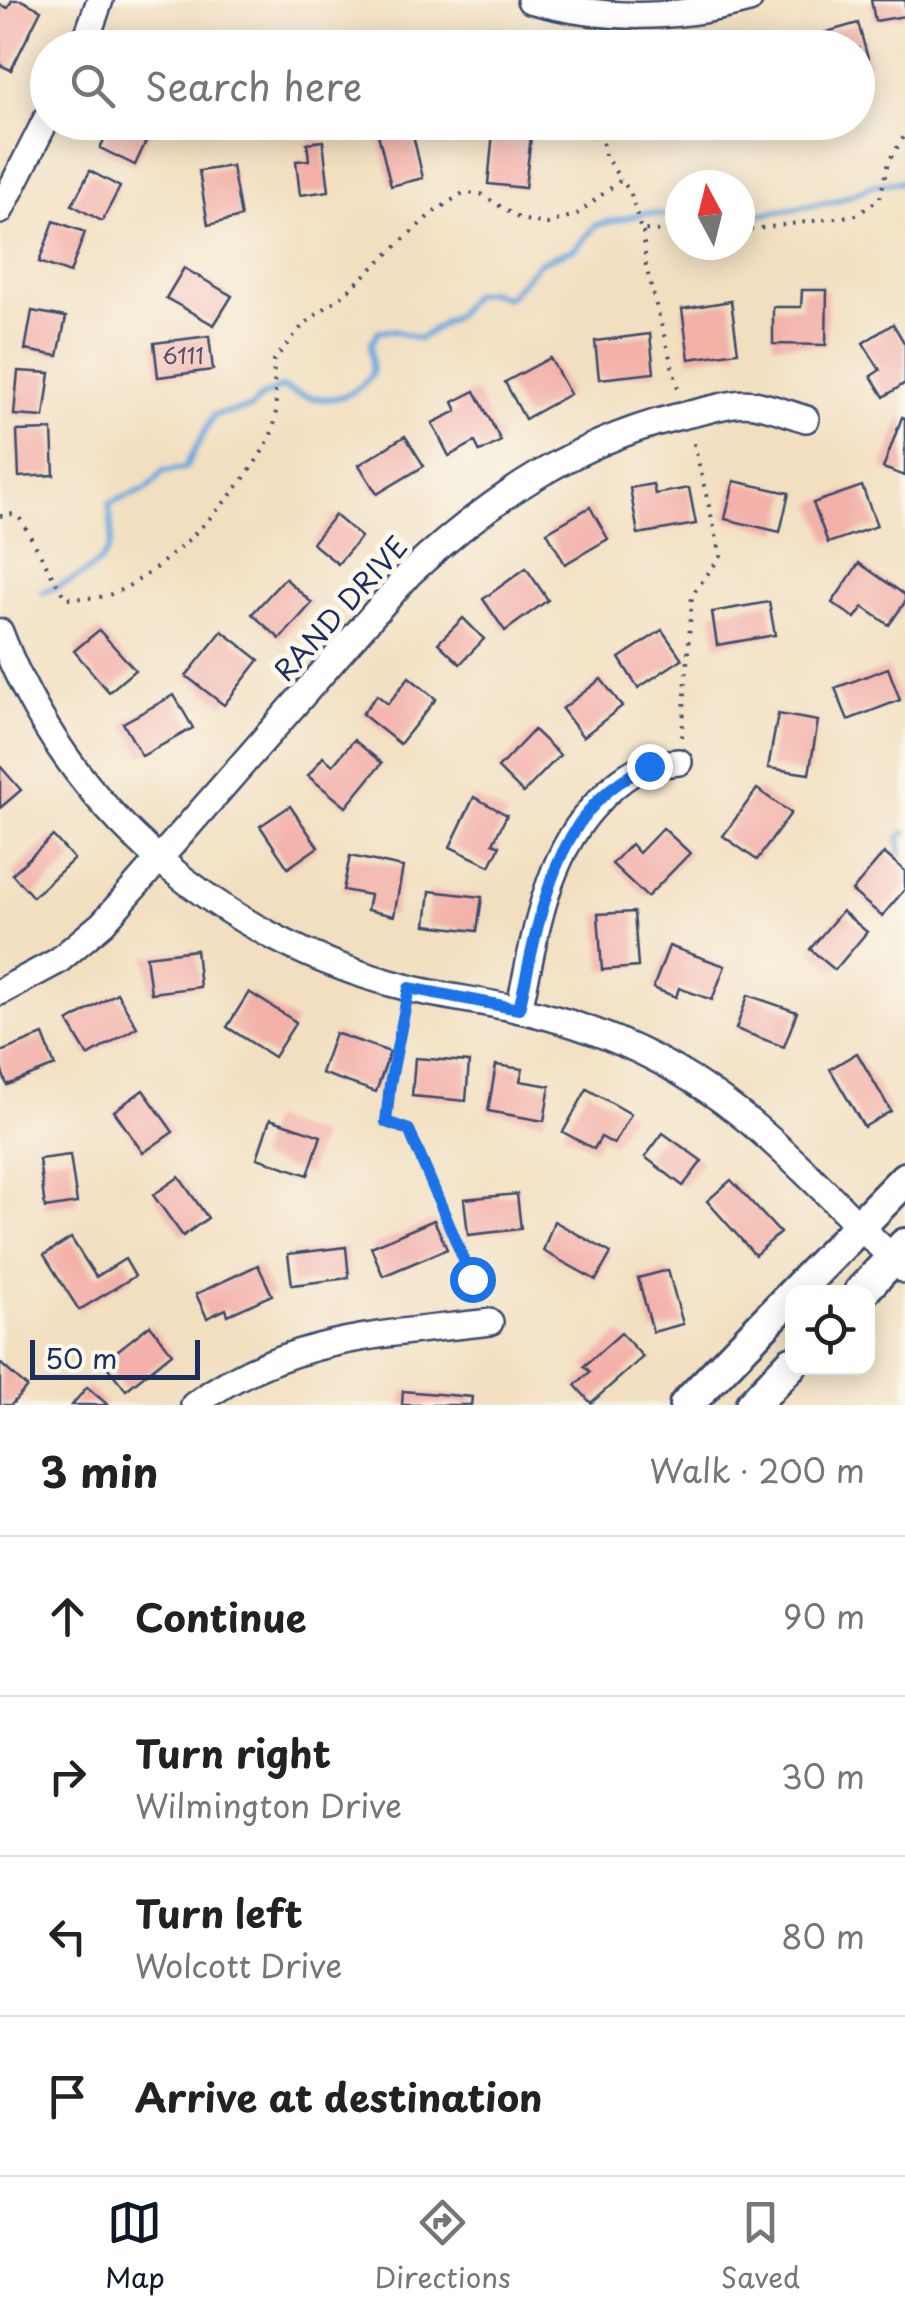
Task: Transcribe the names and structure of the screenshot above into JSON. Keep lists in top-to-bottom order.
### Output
{
  "streets": {
    "street": ["RAND DRIVE"]
  },
  "house_numbers": ["6111"],
  "scale_bar": "50 m",
  "north": "top",
  "page": {
    "search": "Search here",
    "scale": "50 m",
    "heading": ["3 min", "Walk · 200 m"],
    "list": [
      ["Continue", "90 m"],
      ["Turn right", "Wilmington Drive", "30 m"],
      ["Turn left", "Wolcott Drive", "80 m"],
      "Arrive at destination"
    ],
    "nav": ["Map", "Directions", "Saved"]
  }
}
